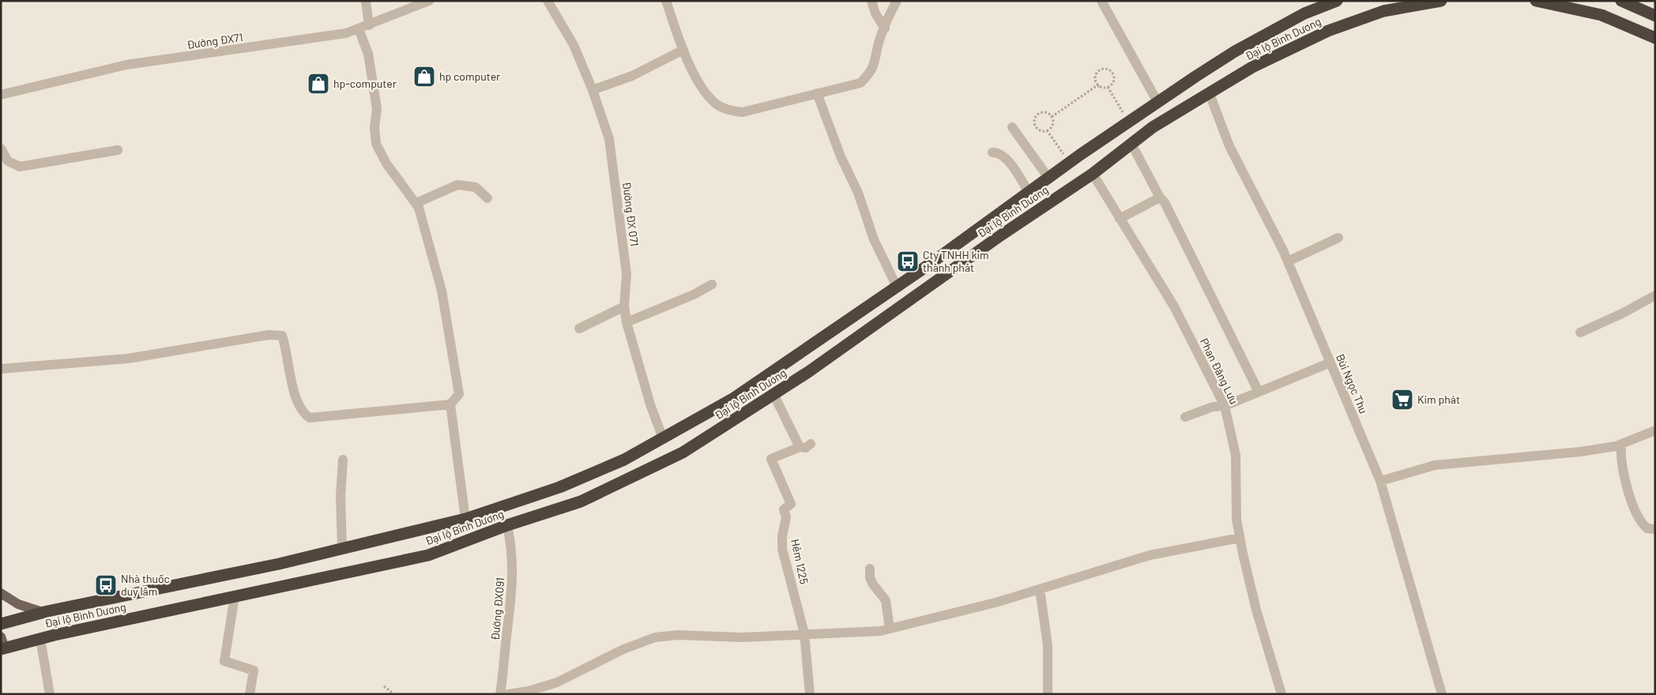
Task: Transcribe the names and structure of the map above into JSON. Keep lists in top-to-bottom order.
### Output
{
  "streets": {
    "highway": ["Đại lộ Bình Dương"],
    "street": [
      "Đường ĐX71",
      "Đường ĐX 071",
      "Phan Đăng Lưu",
      "Bùi Ngọc Thu",
      "Hẻm 1225",
      "Đường ĐX091"
    ]
  },
  "crossings": [
    ["Đại lộ Bình Dương", "Đường ĐX 071"],
    ["Đại lộ Bình Dương", "Phan Đăng Lưu"],
    ["Đại lộ Bình Dương", "Bùi Ngọc Thu"],
    ["Đại lộ Bình Dương", "Đường ĐX091"]
  ],
  "places": {
    "shop": ["hp computer", "hp-computer"],
    "bus stop": ["Cty TNHH kim thành phát", "Nhà thuốc duy lâm"],
    "supermarket": ["Kim phát"]
  }
}
